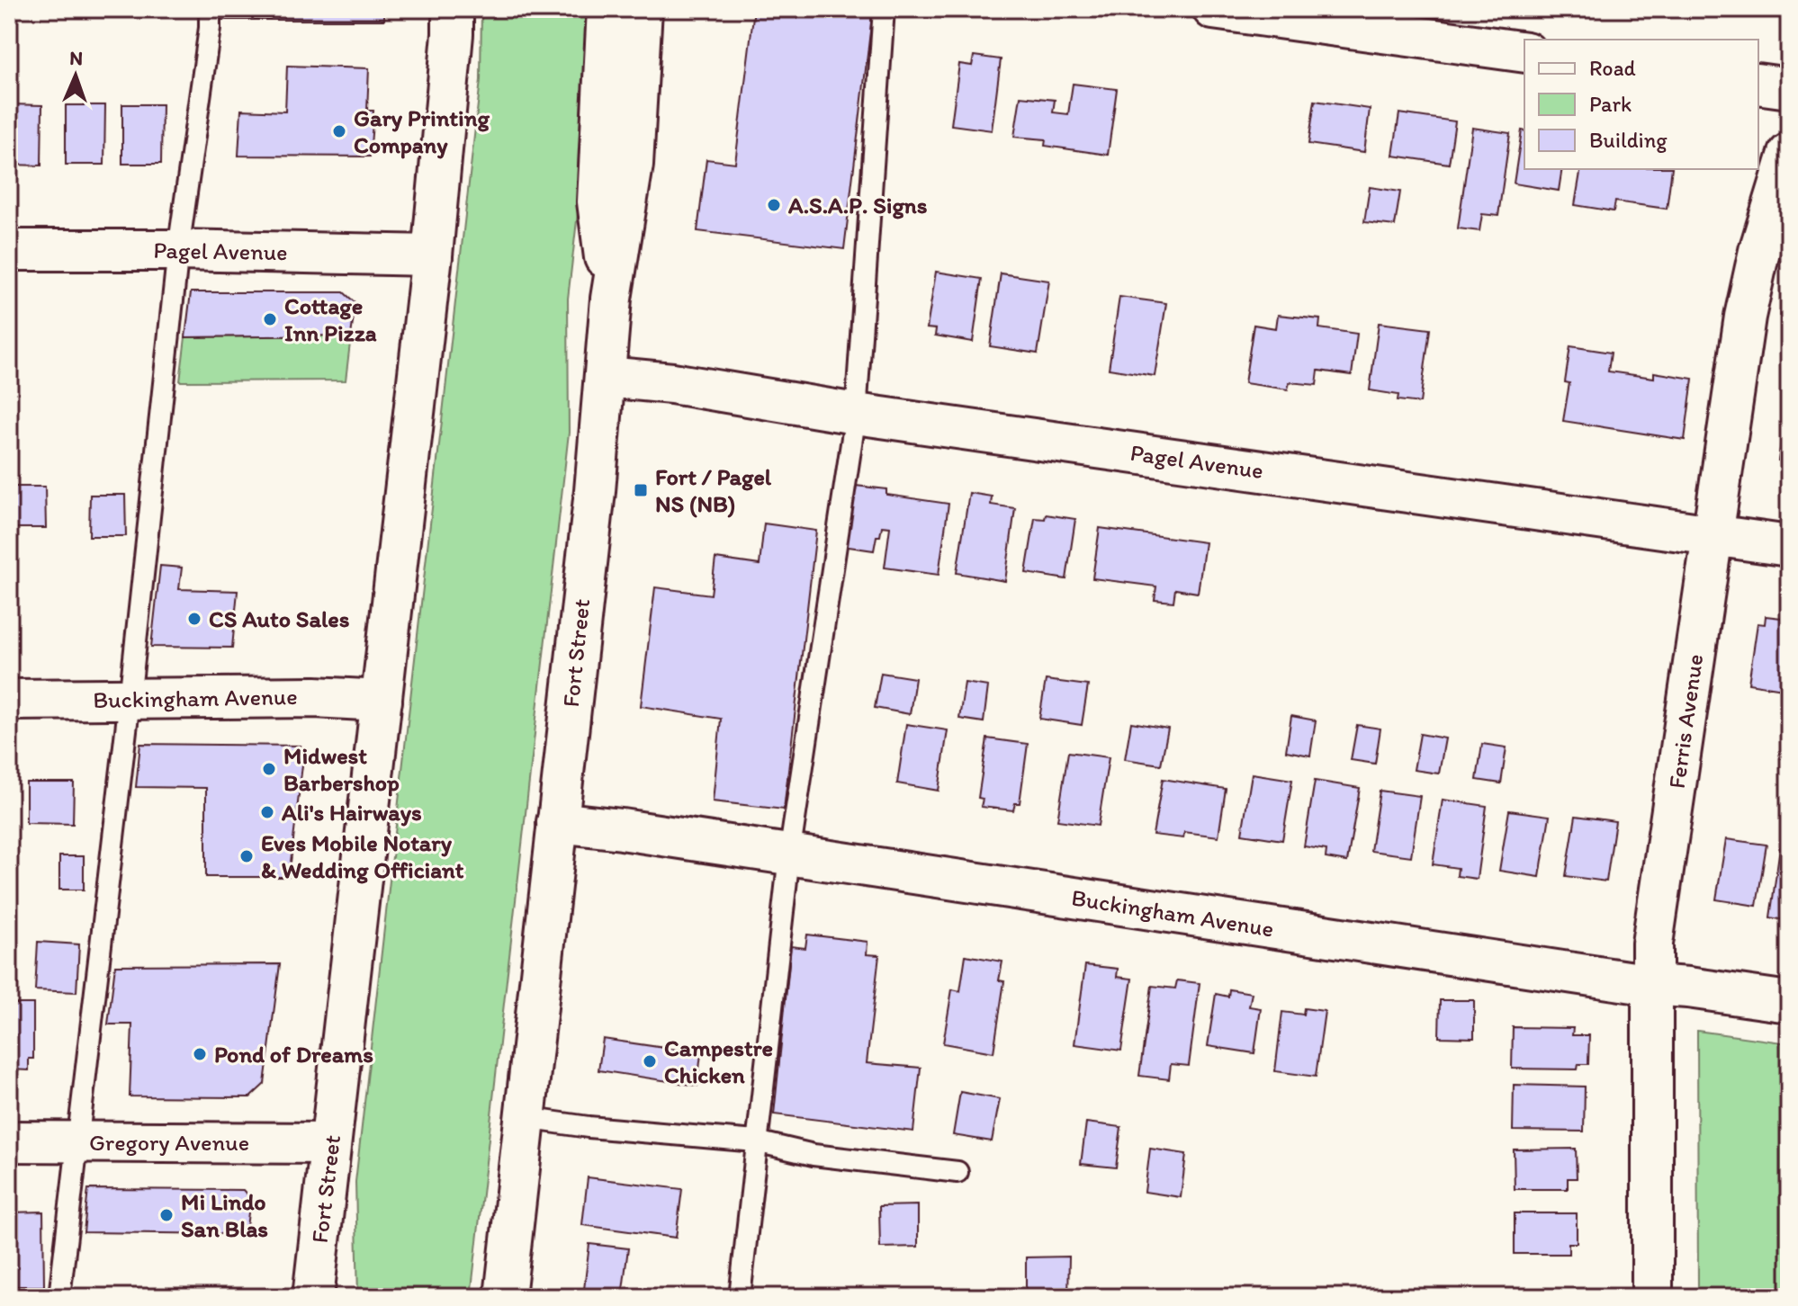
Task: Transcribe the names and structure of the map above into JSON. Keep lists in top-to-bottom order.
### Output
{
  "streets": {
    "street": [
      "Pagel Avenue",
      "Fort Street",
      "Buckingham Avenue",
      "Ferris Avenue",
      "Gregory Avenue"
    ]
  },
  "crossings": [
    ["Pagel Avenue", "Fort Street"],
    ["Pagel Avenue", "Ferris Avenue"],
    ["Fort Street", "Buckingham Avenue"],
    ["Fort Street", "Gregory Avenue"],
    ["Buckingham Avenue", "Ferris Avenue"]
  ],
  "places": {
    "other": [
      "Gary Printing Company",
      "A.S.A.P. Signs",
      "Cottage Inn Pizza",
      "CS Auto Sales",
      "Midwest Barbershop",
      "Ali's Hairways",
      "Eves Mobile Notary & Wedding Officiant",
      "Pond of Dreams",
      "Campestre Chicken",
      "Mi Lindo San Blas"
    ],
    "transit": ["Fort / Pagel NS (NB)"]
  },
  "legend": ["Road", "Park", "Building"],
  "north": "top"
}
